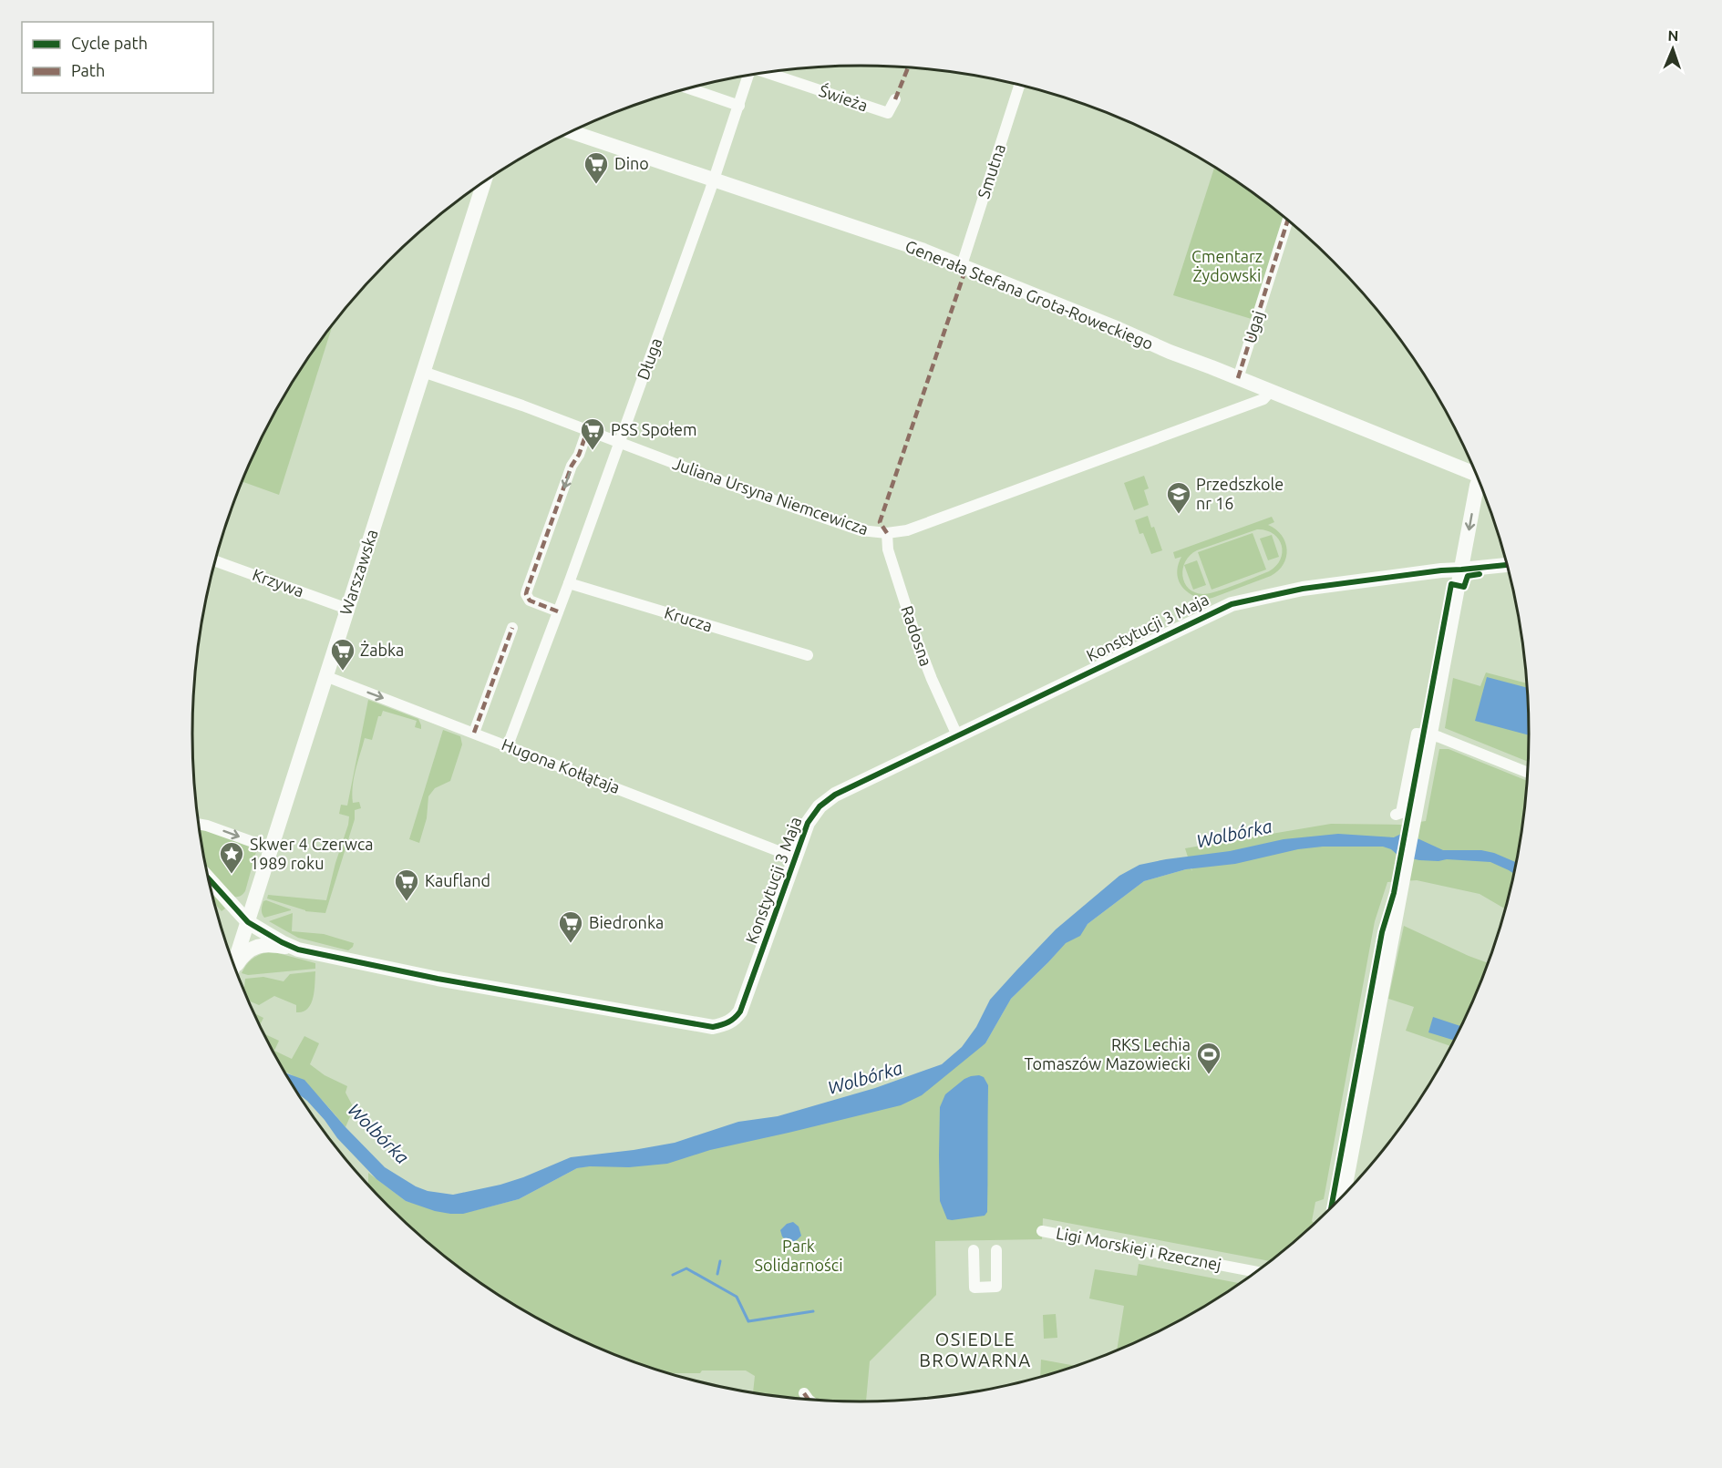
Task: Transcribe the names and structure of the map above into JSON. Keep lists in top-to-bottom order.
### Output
{
  "streets": {
    "street": [
      "Świeża",
      "Smutna",
      "Generała Stefana Grota-Roweckiego",
      "Ugaj",
      "Długa",
      "Juliana Ursyna Niemcewicza",
      "Warszawska",
      "Krzywa",
      "Krucza",
      "Konstytucji 3 Maja",
      "Radosna",
      "Hugona Kołłątaja",
      "Ligi Morskiej i Rzecznej"
    ]
  },
  "crossings": [
    ["Smutna", "Generała Stefana Grota-Roweckiego"],
    ["Generała Stefana Grota-Roweckiego", "Ugaj"],
    ["Generała Stefana Grota-Roweckiego", "Długa"],
    ["Generała Stefana Grota-Roweckiego", "Juliana Ursyna Niemcewicza"],
    ["Długa", "Juliana Ursyna Niemcewicza"],
    ["Długa", "Krucza"],
    ["Długa", "Hugona Kołłątaja"],
    ["Juliana Ursyna Niemcewicza", "Warszawska"],
    ["Juliana Ursyna Niemcewicza", "Radosna"],
    ["Warszawska", "Krzywa"],
    ["Warszawska", "Konstytucji 3 Maja"],
    ["Warszawska", "Hugona Kołłątaja"],
    ["Konstytucji 3 Maja", "Radosna"],
    ["Konstytucji 3 Maja", "Hugona Kołłątaja"]
  ],
  "districts": ["OSIEDLE BROWARNA"],
  "water": ["Wolbórka"],
  "parks": ["Cmentarz Żydowski", "Park Solidarności"],
  "places": {
    "supermarket": [
      "Dino",
      "PSS Społem",
      "Żabka",
      "Kaufland",
      "Biedronka"
    ],
    "school or university": ["Przedszkole nr 16"],
    "place": ["Skwer 4 Czerwca 1989 roku"],
    "sports": ["RKS Lechia Tomaszów Mazowiecki"]
  },
  "legend": ["Cycle path", "Path"],
  "north": "top"
}
